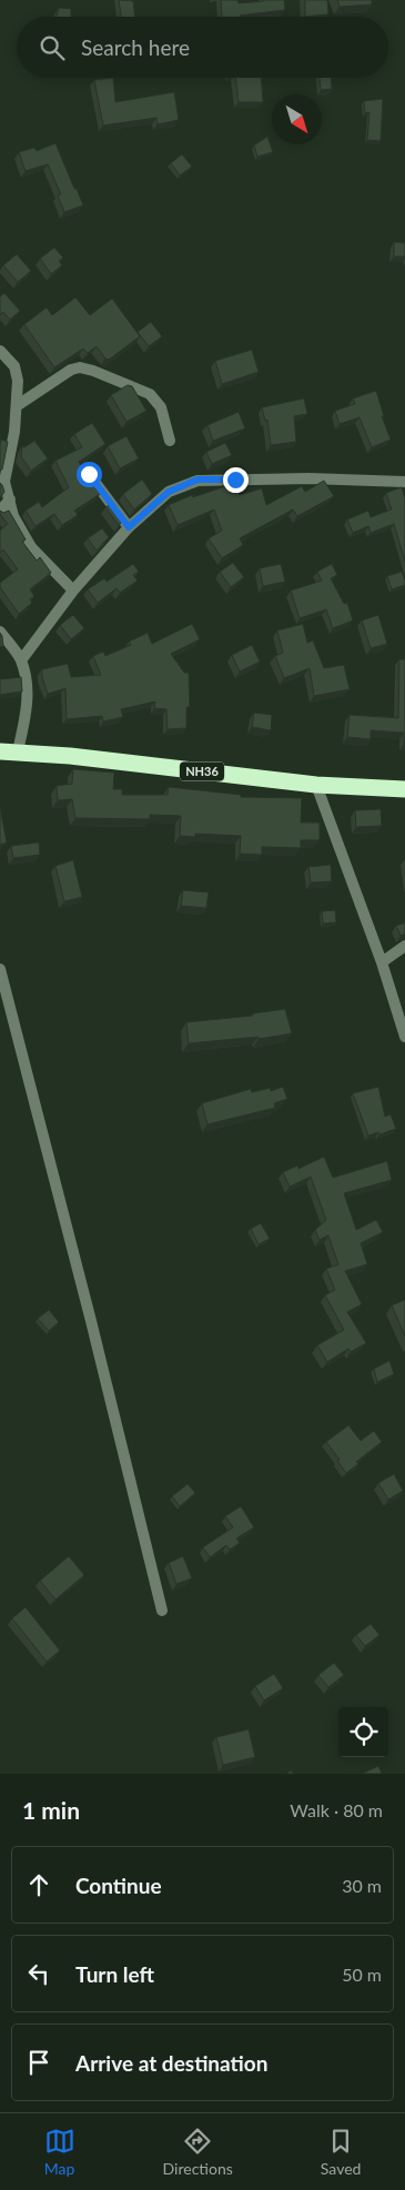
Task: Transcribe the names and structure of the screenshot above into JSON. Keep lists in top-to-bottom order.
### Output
{
  "streets": {
    "highway": ["NH36"]
  },
  "north": "bottom right",
  "page": {
    "search": "Search here",
    "heading": ["1 min", "Walk · 80 m"],
    "list": [
      ["Continue", "30 m"],
      ["Turn left", "50 m"],
      "Arrive at destination"
    ],
    "nav": ["Map", "Directions", "Saved"]
  }
}
